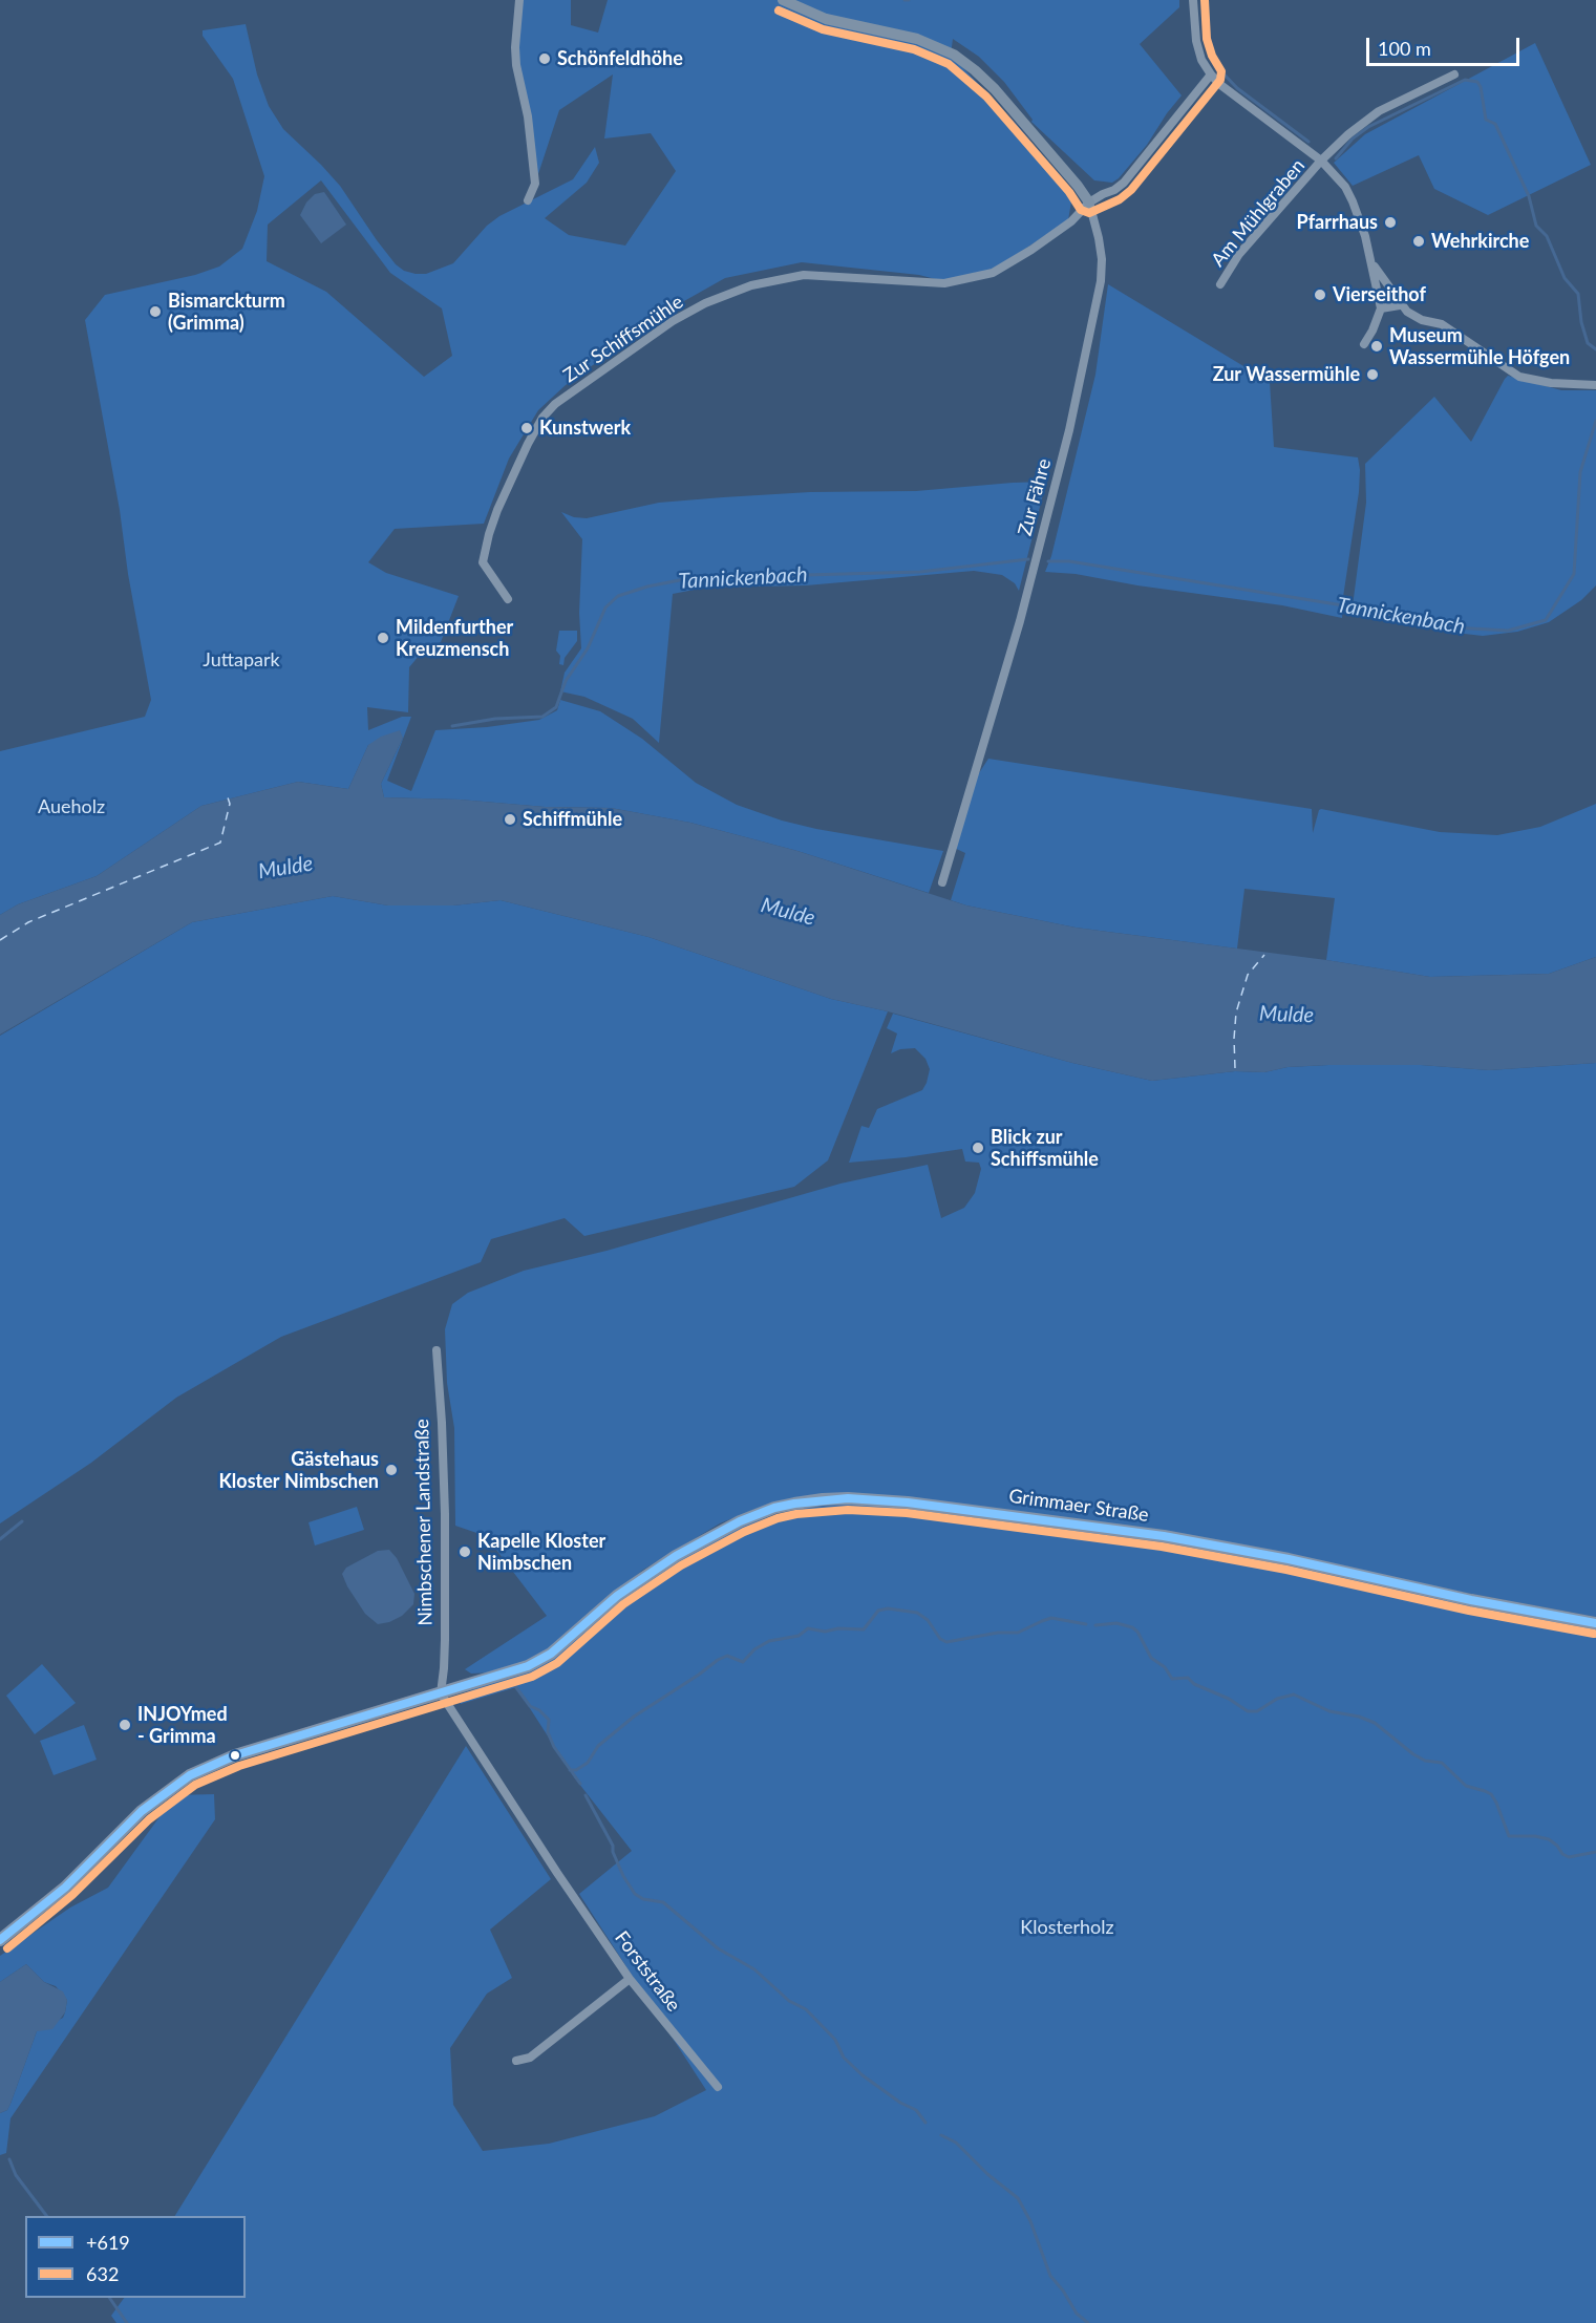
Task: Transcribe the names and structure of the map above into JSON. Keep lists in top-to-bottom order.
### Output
{
  "streets": {
    "main road": ["Grimmaer Straße"],
    "street": [
      "Am Mühlgraben",
      "Zur Schiffsmühle",
      "Zur Fähre",
      "Nimbschener Landstraße",
      "Forststraße"
    ]
  },
  "crossings": [
    ["Zur Schiffsmühle", "Zur Fähre"],
    ["Grimmaer Straße", "Nimbschener Landstraße"],
    ["Grimmaer Straße", "Forststraße"],
    ["Nimbschener Landstraße", "Forststraße"]
  ],
  "water": ["Tannickenbach", "Mulde"],
  "parks": ["Juttapark", "Aueholz", "Klosterholz"],
  "places": [
    "Schönfeldhöhe",
    "Pfarrhaus",
    "Wehrkirche",
    "Vierseithof",
    "Bismarckturm (Grimma)",
    "Museum Wassermühle Höfgen",
    "Zur Wassermühle",
    "Kunstwerk",
    "Mildenfurther Kreuzmensch",
    "Schiffmühle",
    "Blick zur Schiffsmühle",
    "Gästehaus Kloster Nimbschen",
    "Kapelle Kloster Nimbschen",
    "INJOYmed - Grimma"
  ],
  "lines": ["transit line 632", "transit line +619"],
  "legend": ["+619", "632"],
  "scale_bar": "100 m"
}
